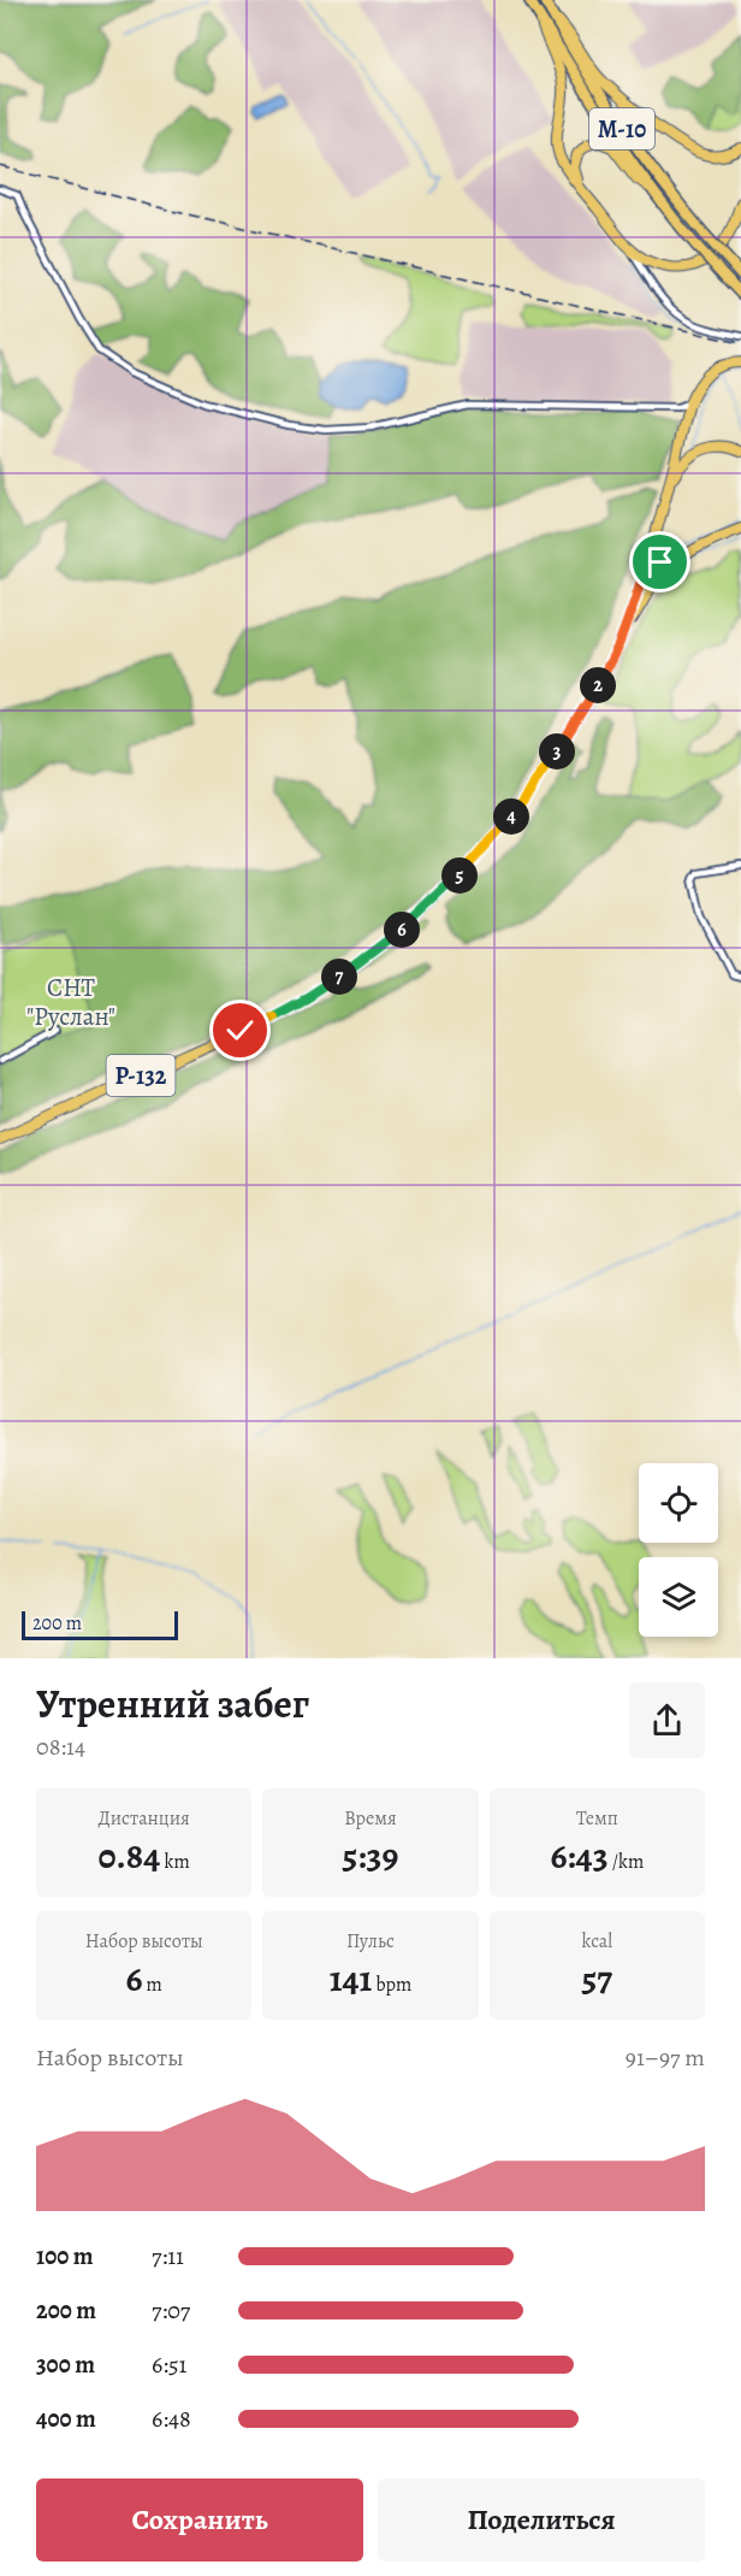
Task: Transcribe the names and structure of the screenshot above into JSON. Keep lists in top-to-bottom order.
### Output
{
  "streets": {
    "highway": ["М-10"],
    "main road": ["Р-132"]
  },
  "parks": ["СНТ \"Руслан\""],
  "scale_bar": "200 m",
  "page": {
    "pins": [
      "2",
      "3",
      "4",
      "5",
      "6",
      "7"
    ],
    "scale": "200 m",
    "heading": ["Утренний забег", "08:14"],
    "stats": [
      ["Дистанция", "0.84 km"],
      ["Время", "5:39"],
      ["Темп", "6:43 /km"],
      ["Набор высоты", "6 m"],
      ["Пульс", "141 bpm"],
      ["kcal", "57"]
    ],
    "chart": ["Набор высоты", "91–97 m"],
    "list": [
      {
        "name": "100 m",
        "note": "7:11"
      },
      {
        "name": "200 m",
        "note": "7:07"
      },
      {
        "name": "300 m",
        "note": "6:51"
      },
      {
        "name": "400 m",
        "note": "6:48"
      }
    ],
    "buttons": ["Сохранить", "Поделиться"]
  }
}
